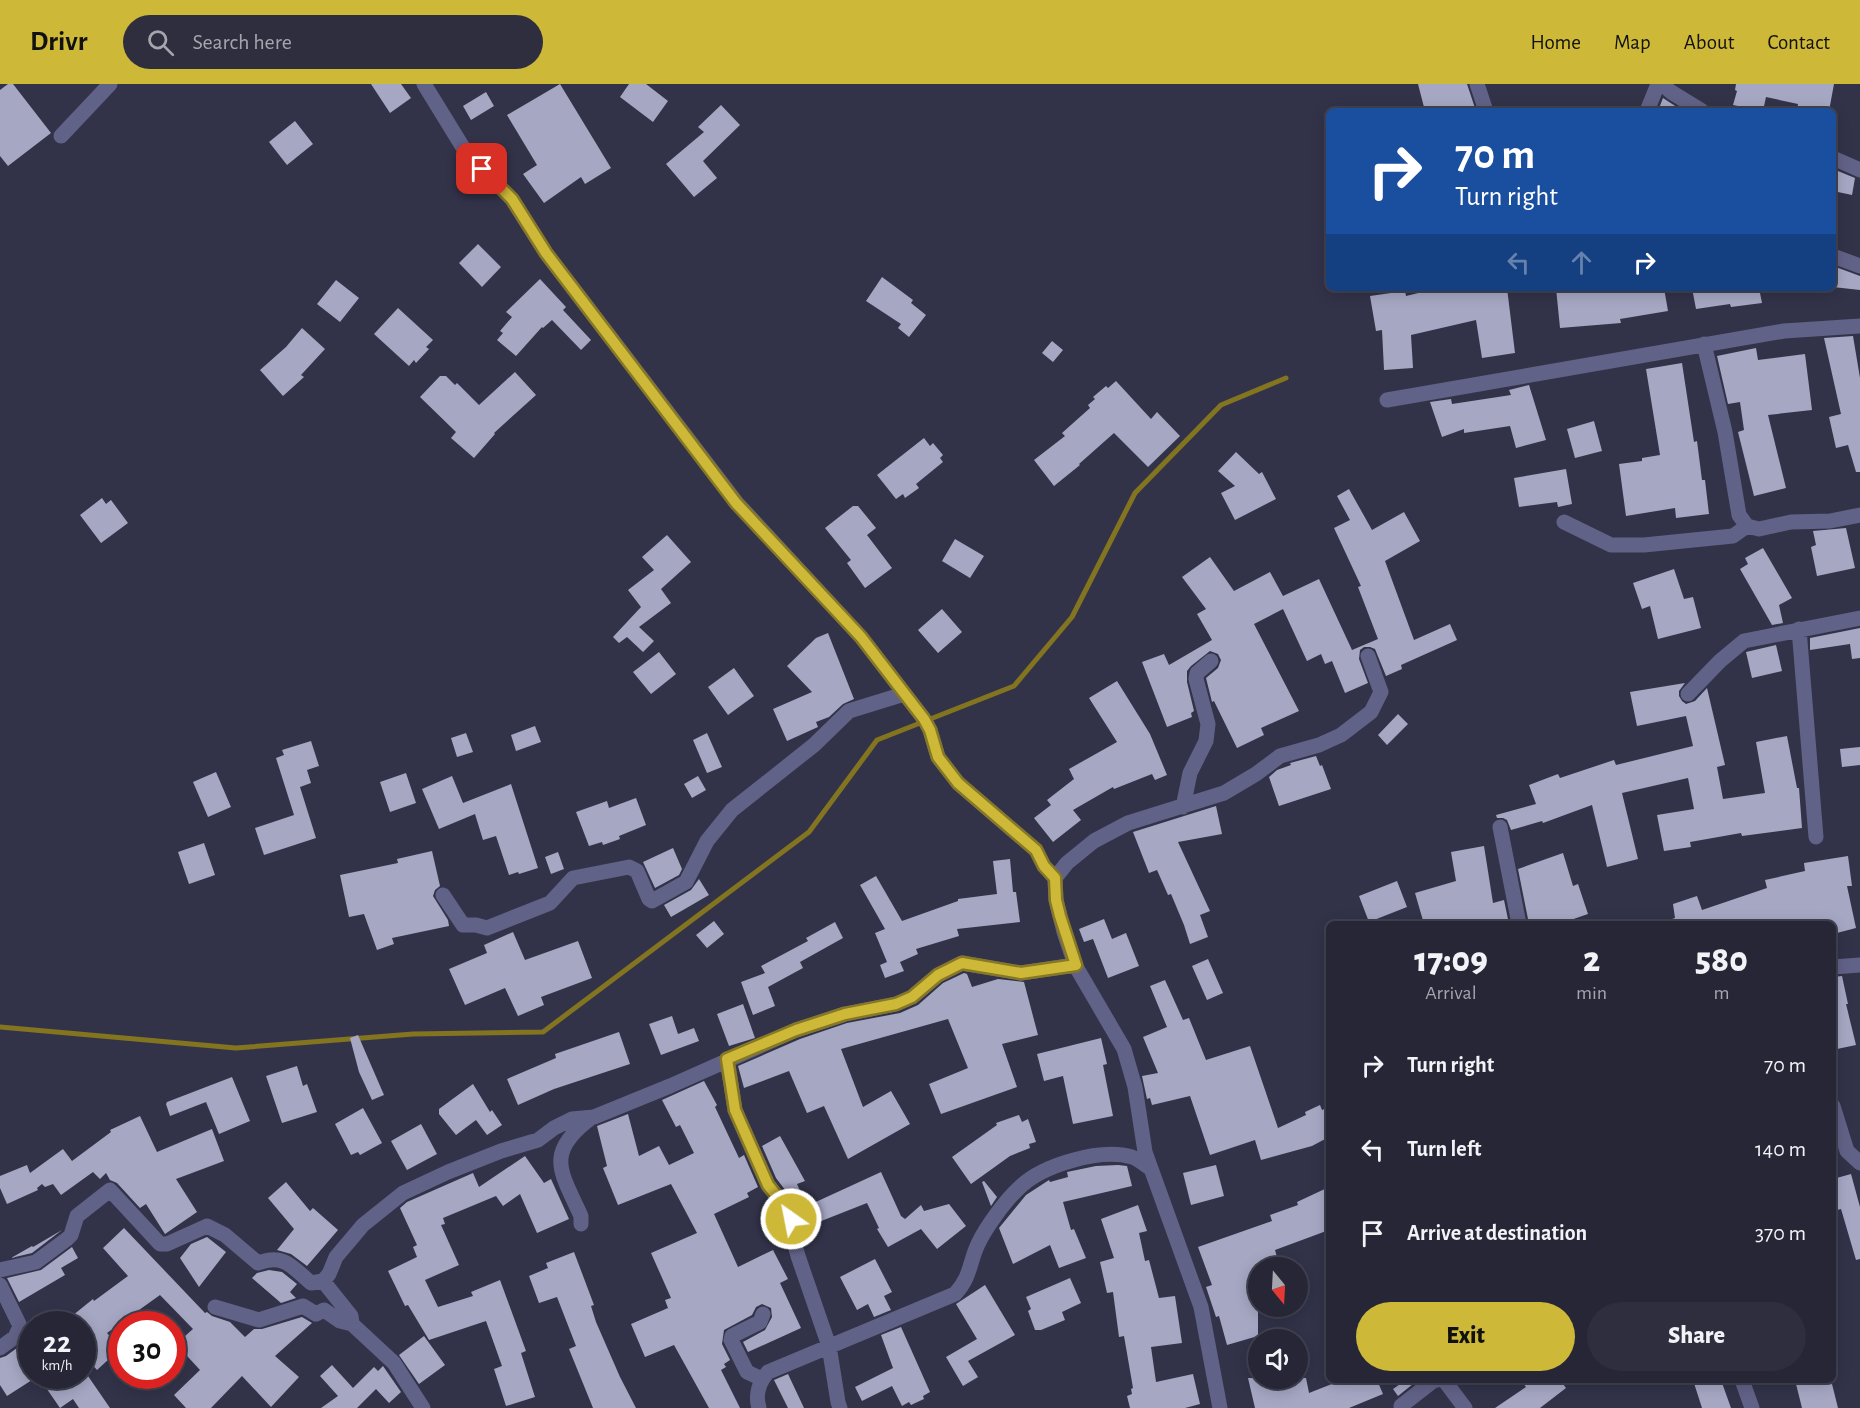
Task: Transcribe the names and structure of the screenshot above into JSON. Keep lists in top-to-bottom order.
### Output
{
  "north": "bottom",
  "page": {
    "header": "Drivr",
    "search": "Search here",
    "nav": [
      "Home",
      "Map",
      "About",
      "Contact"
    ],
    "turn": ["70 m", "Turn right"],
    "eta": [
      "17:09",
      "Arrival",
      "2",
      "min",
      "580",
      "m"
    ],
    "list": [
      {
        "name": "Turn right",
        "value": "70 m"
      },
      {
        "name": "Turn left",
        "value": "140 m"
      },
      {
        "name": "Arrive at destination",
        "value": "370 m"
      }
    ],
    "buttons": ["Exit", "Share"],
    "speed": "22 km/h",
    "limit": "30"
  }
}
